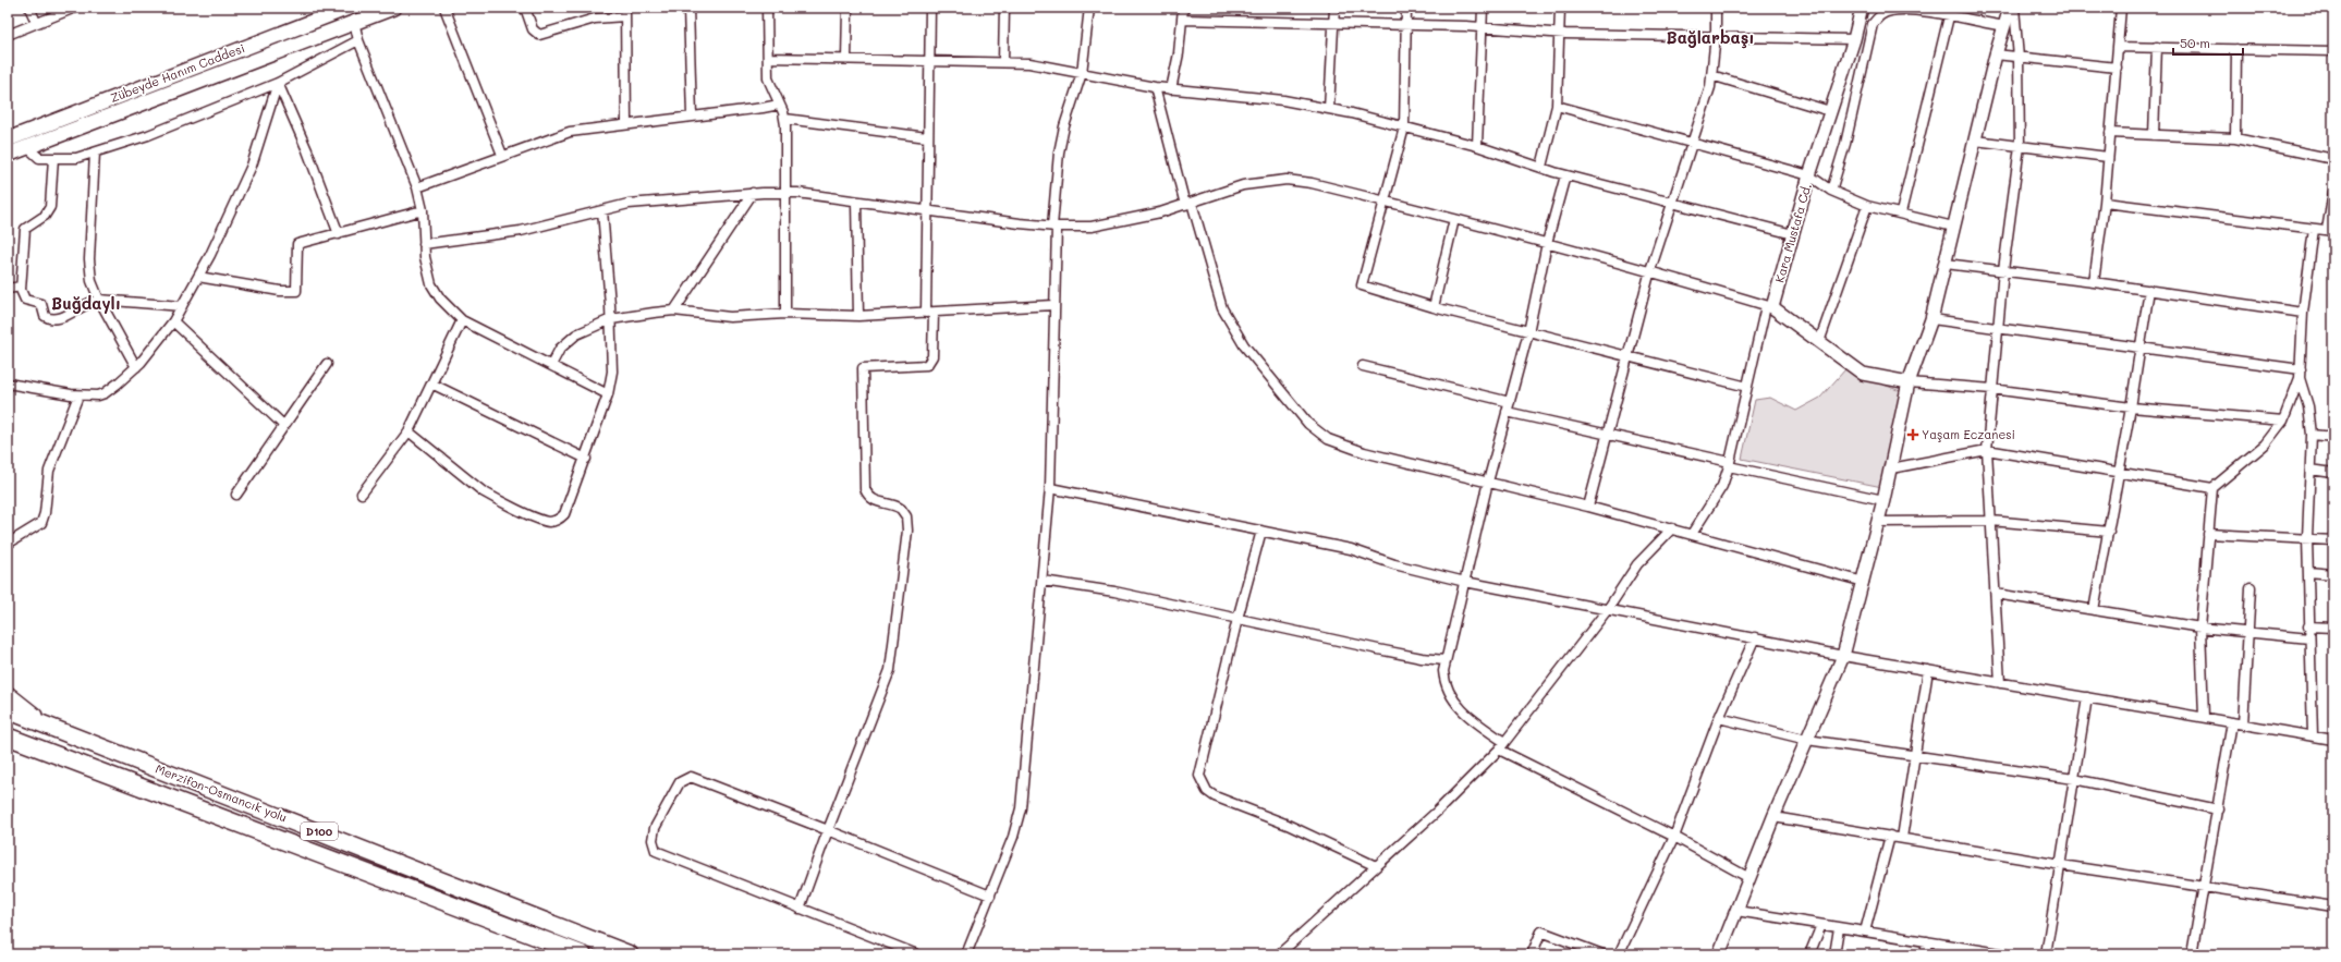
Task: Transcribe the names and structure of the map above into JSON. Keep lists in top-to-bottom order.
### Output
{
  "streets": {
    "highway": ["Merzifon-Osmancık yolu", "D100"],
    "main road": ["Zübeyde Hanım Caddesi"],
    "street": ["Kara Mustafa Cd."]
  },
  "districts": ["Bağlarbaşı", "Buğdaylı"],
  "places": {
    "health": ["Yaşam Eczanesi"]
  },
  "scale_bar": "50 m"
}
